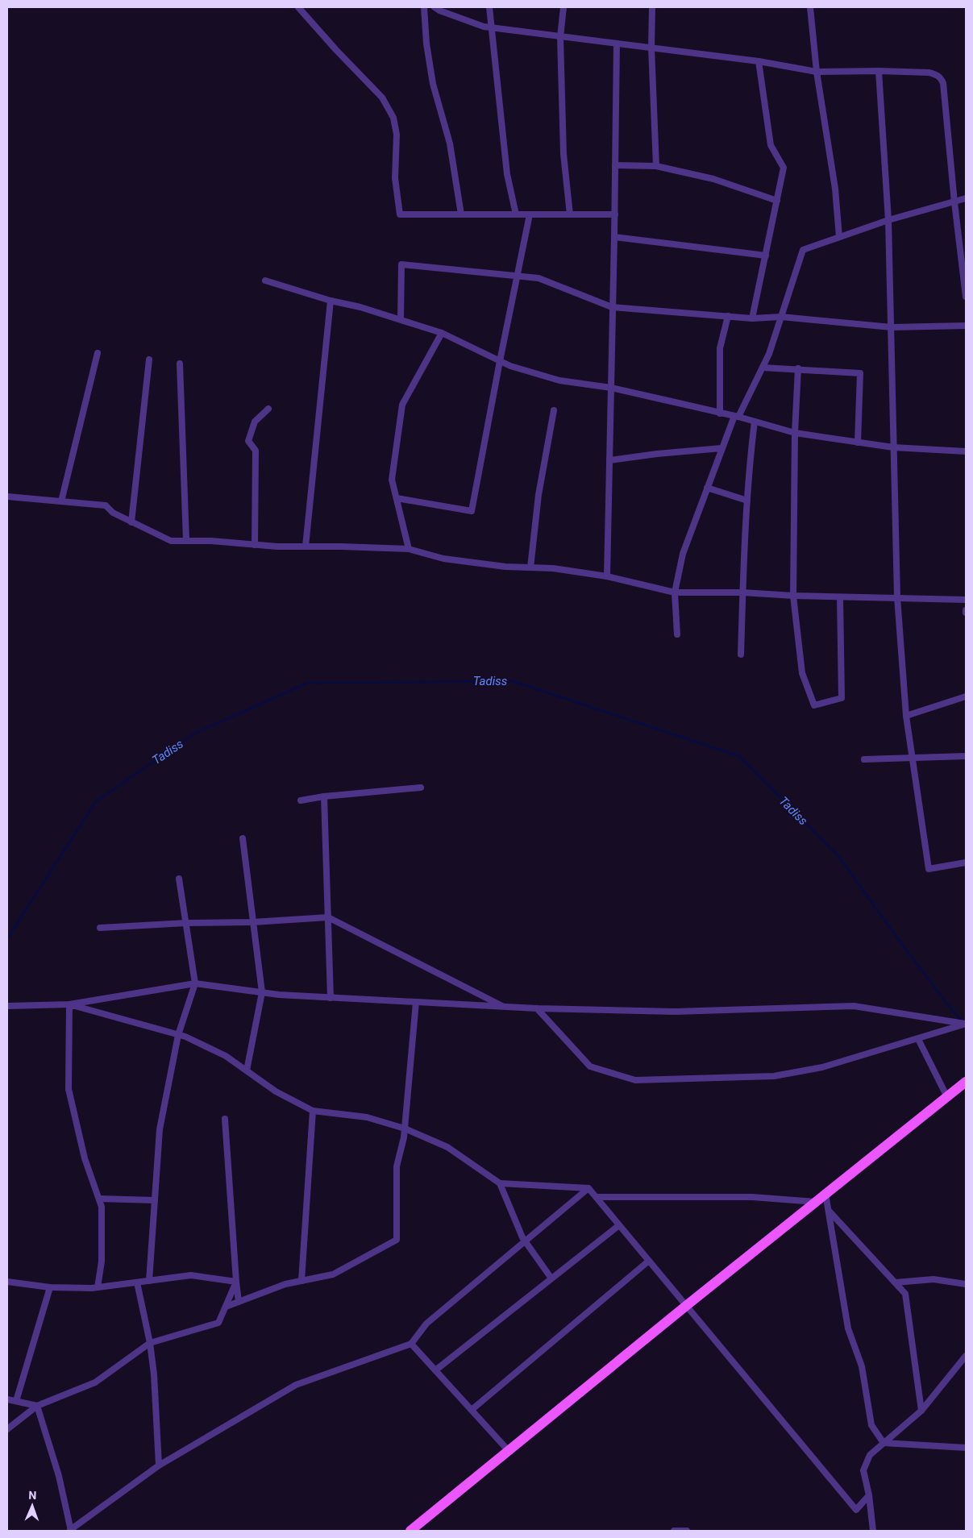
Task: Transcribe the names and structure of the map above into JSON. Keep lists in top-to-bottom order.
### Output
{
  "water": ["Tadiss"],
  "north": "top"
}
